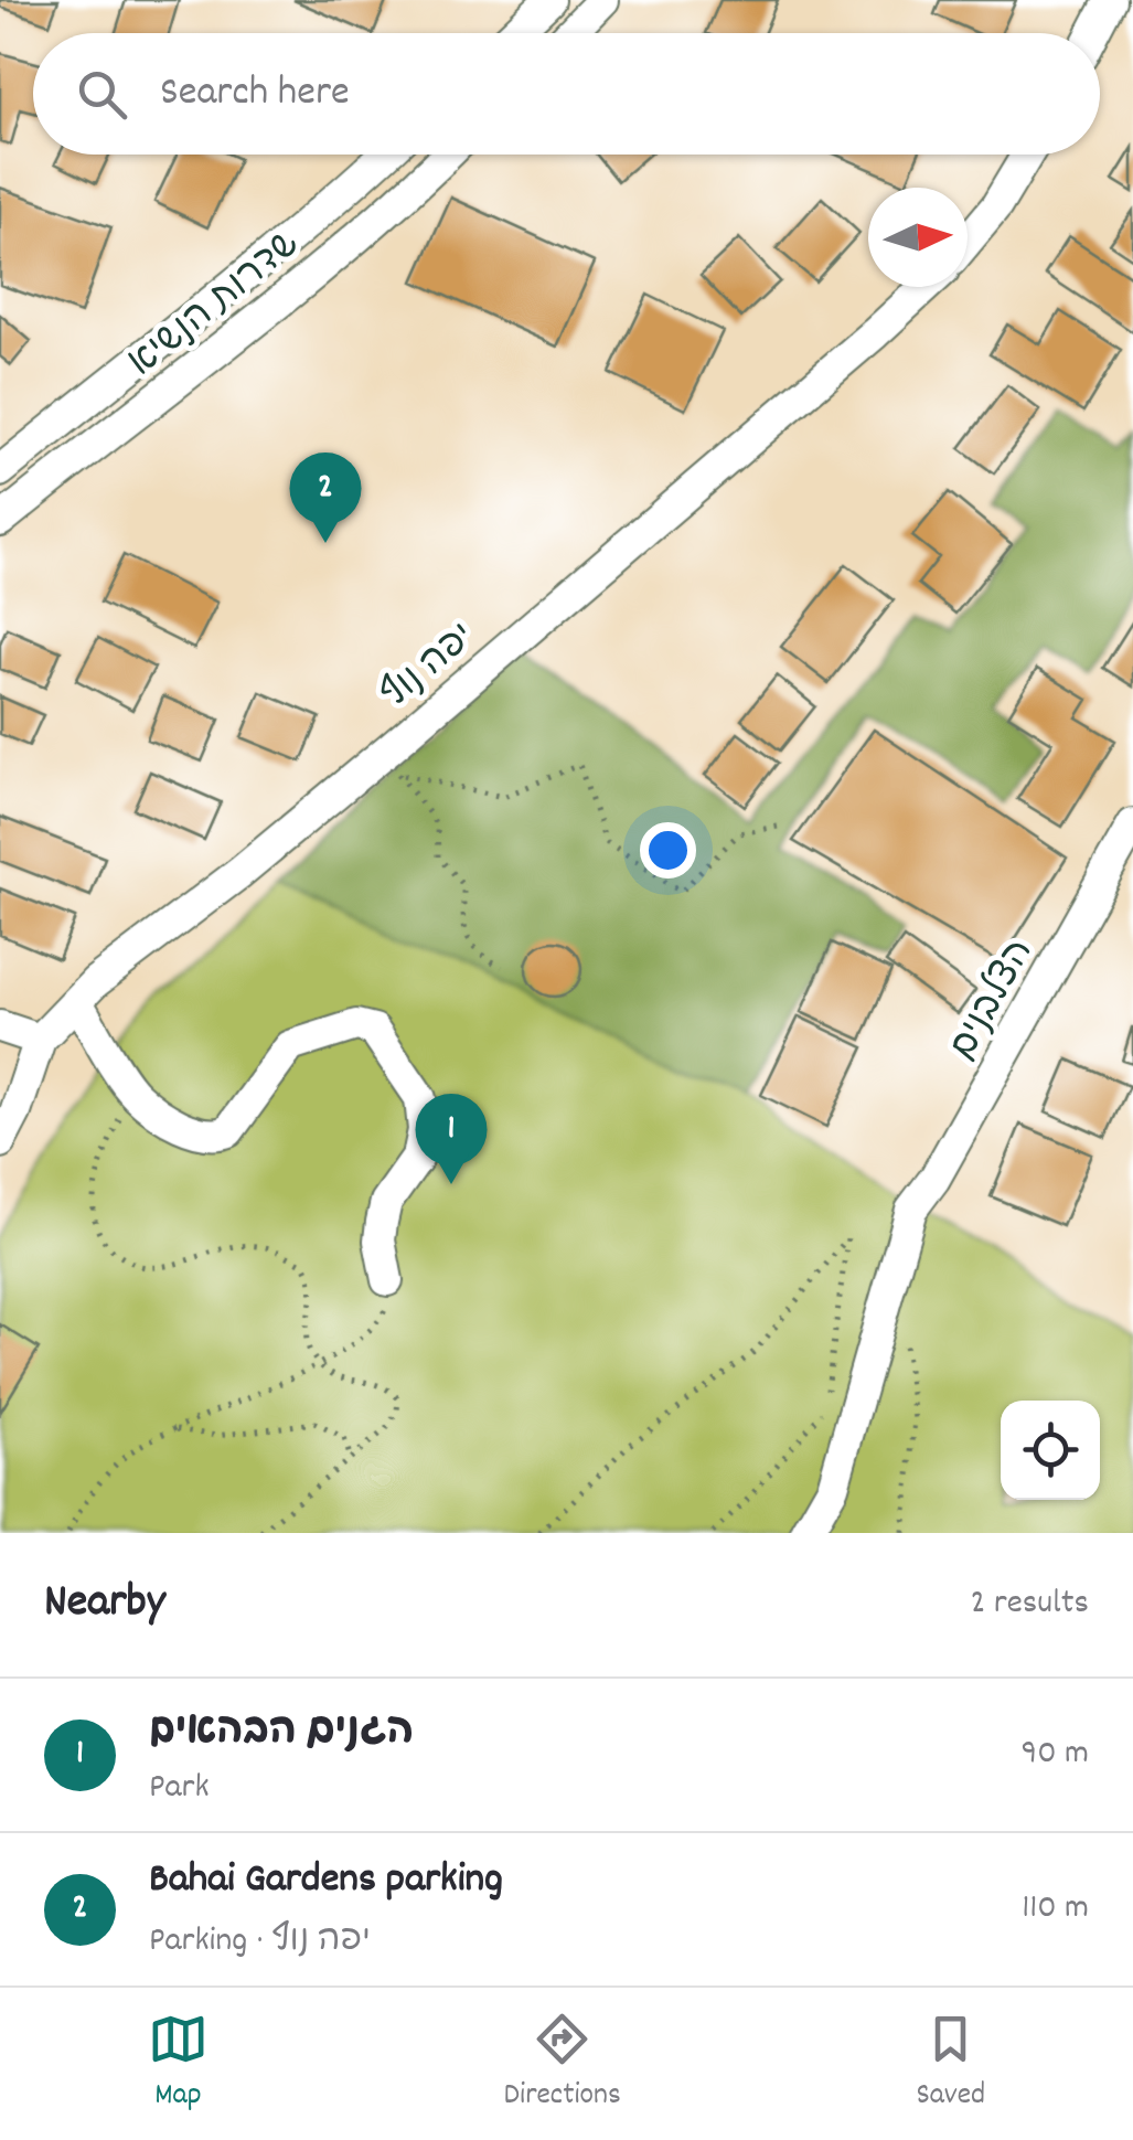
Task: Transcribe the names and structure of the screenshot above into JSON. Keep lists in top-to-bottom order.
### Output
{
  "streets": {
    "street": ["שדרות הנשיא", "יפה נוף", "הצלבנים"]
  },
  "north": "right",
  "page": {
    "search": "Search here",
    "pins": ["2", "1"],
    "heading": ["Nearby", "2 results"],
    "list": [
      {
        "mark": "1",
        "name": "הגנים הבהאים",
        "note": "Park",
        "value": "90 m"
      },
      {
        "mark": "2",
        "name": "Bahai Gardens parking",
        "note": "Parking · יפה נוף",
        "value": "110 m"
      }
    ],
    "nav": ["Map", "Directions", "Saved"]
  }
}
